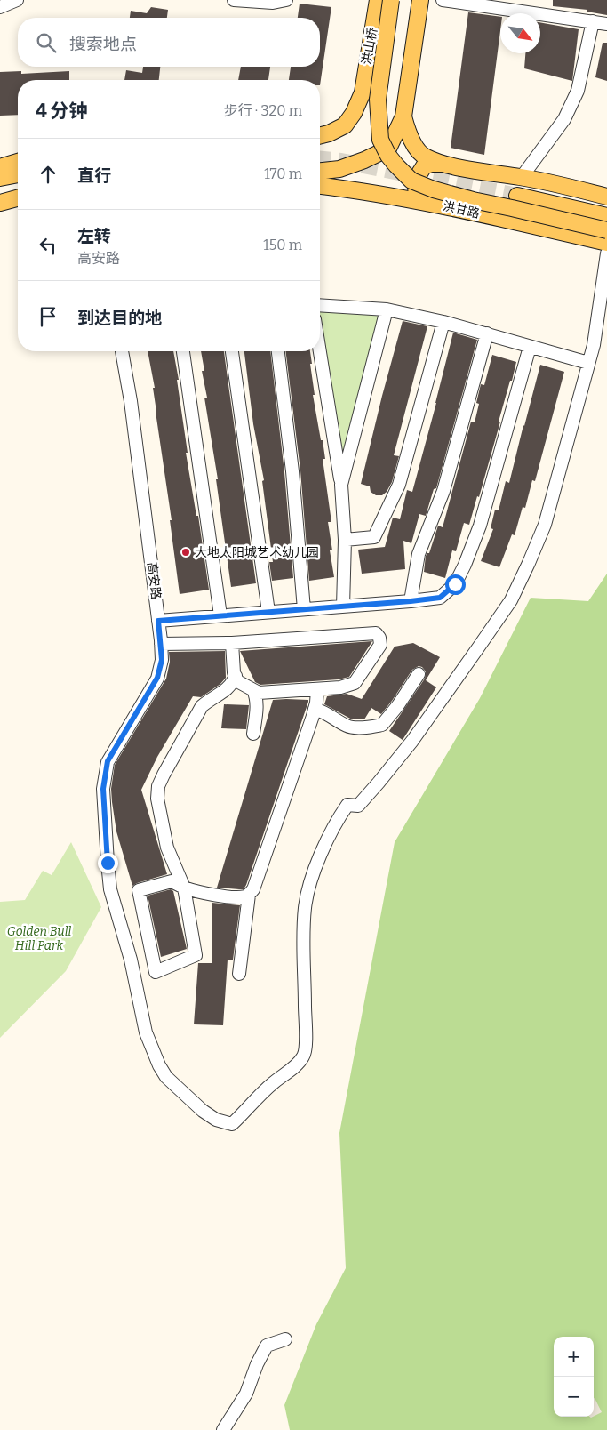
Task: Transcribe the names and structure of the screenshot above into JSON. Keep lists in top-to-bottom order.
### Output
{
  "streets": {
    "main road": ["洪山桥", "洪甘路"],
    "street": ["高安路"]
  },
  "parks": ["Golden Bull Hill Park"],
  "places": ["大地太阳城艺术幼儿园"],
  "north": "bottom right",
  "page": {
    "search": "搜索地点",
    "heading": ["4 分钟", "步行 · 320 m"],
    "list": [
      ["直行", "170 m"],
      ["左转", "高安路", "150 m"],
      "到达目的地"
    ],
    "map_buttons": ["+", "−"]
  }
}
